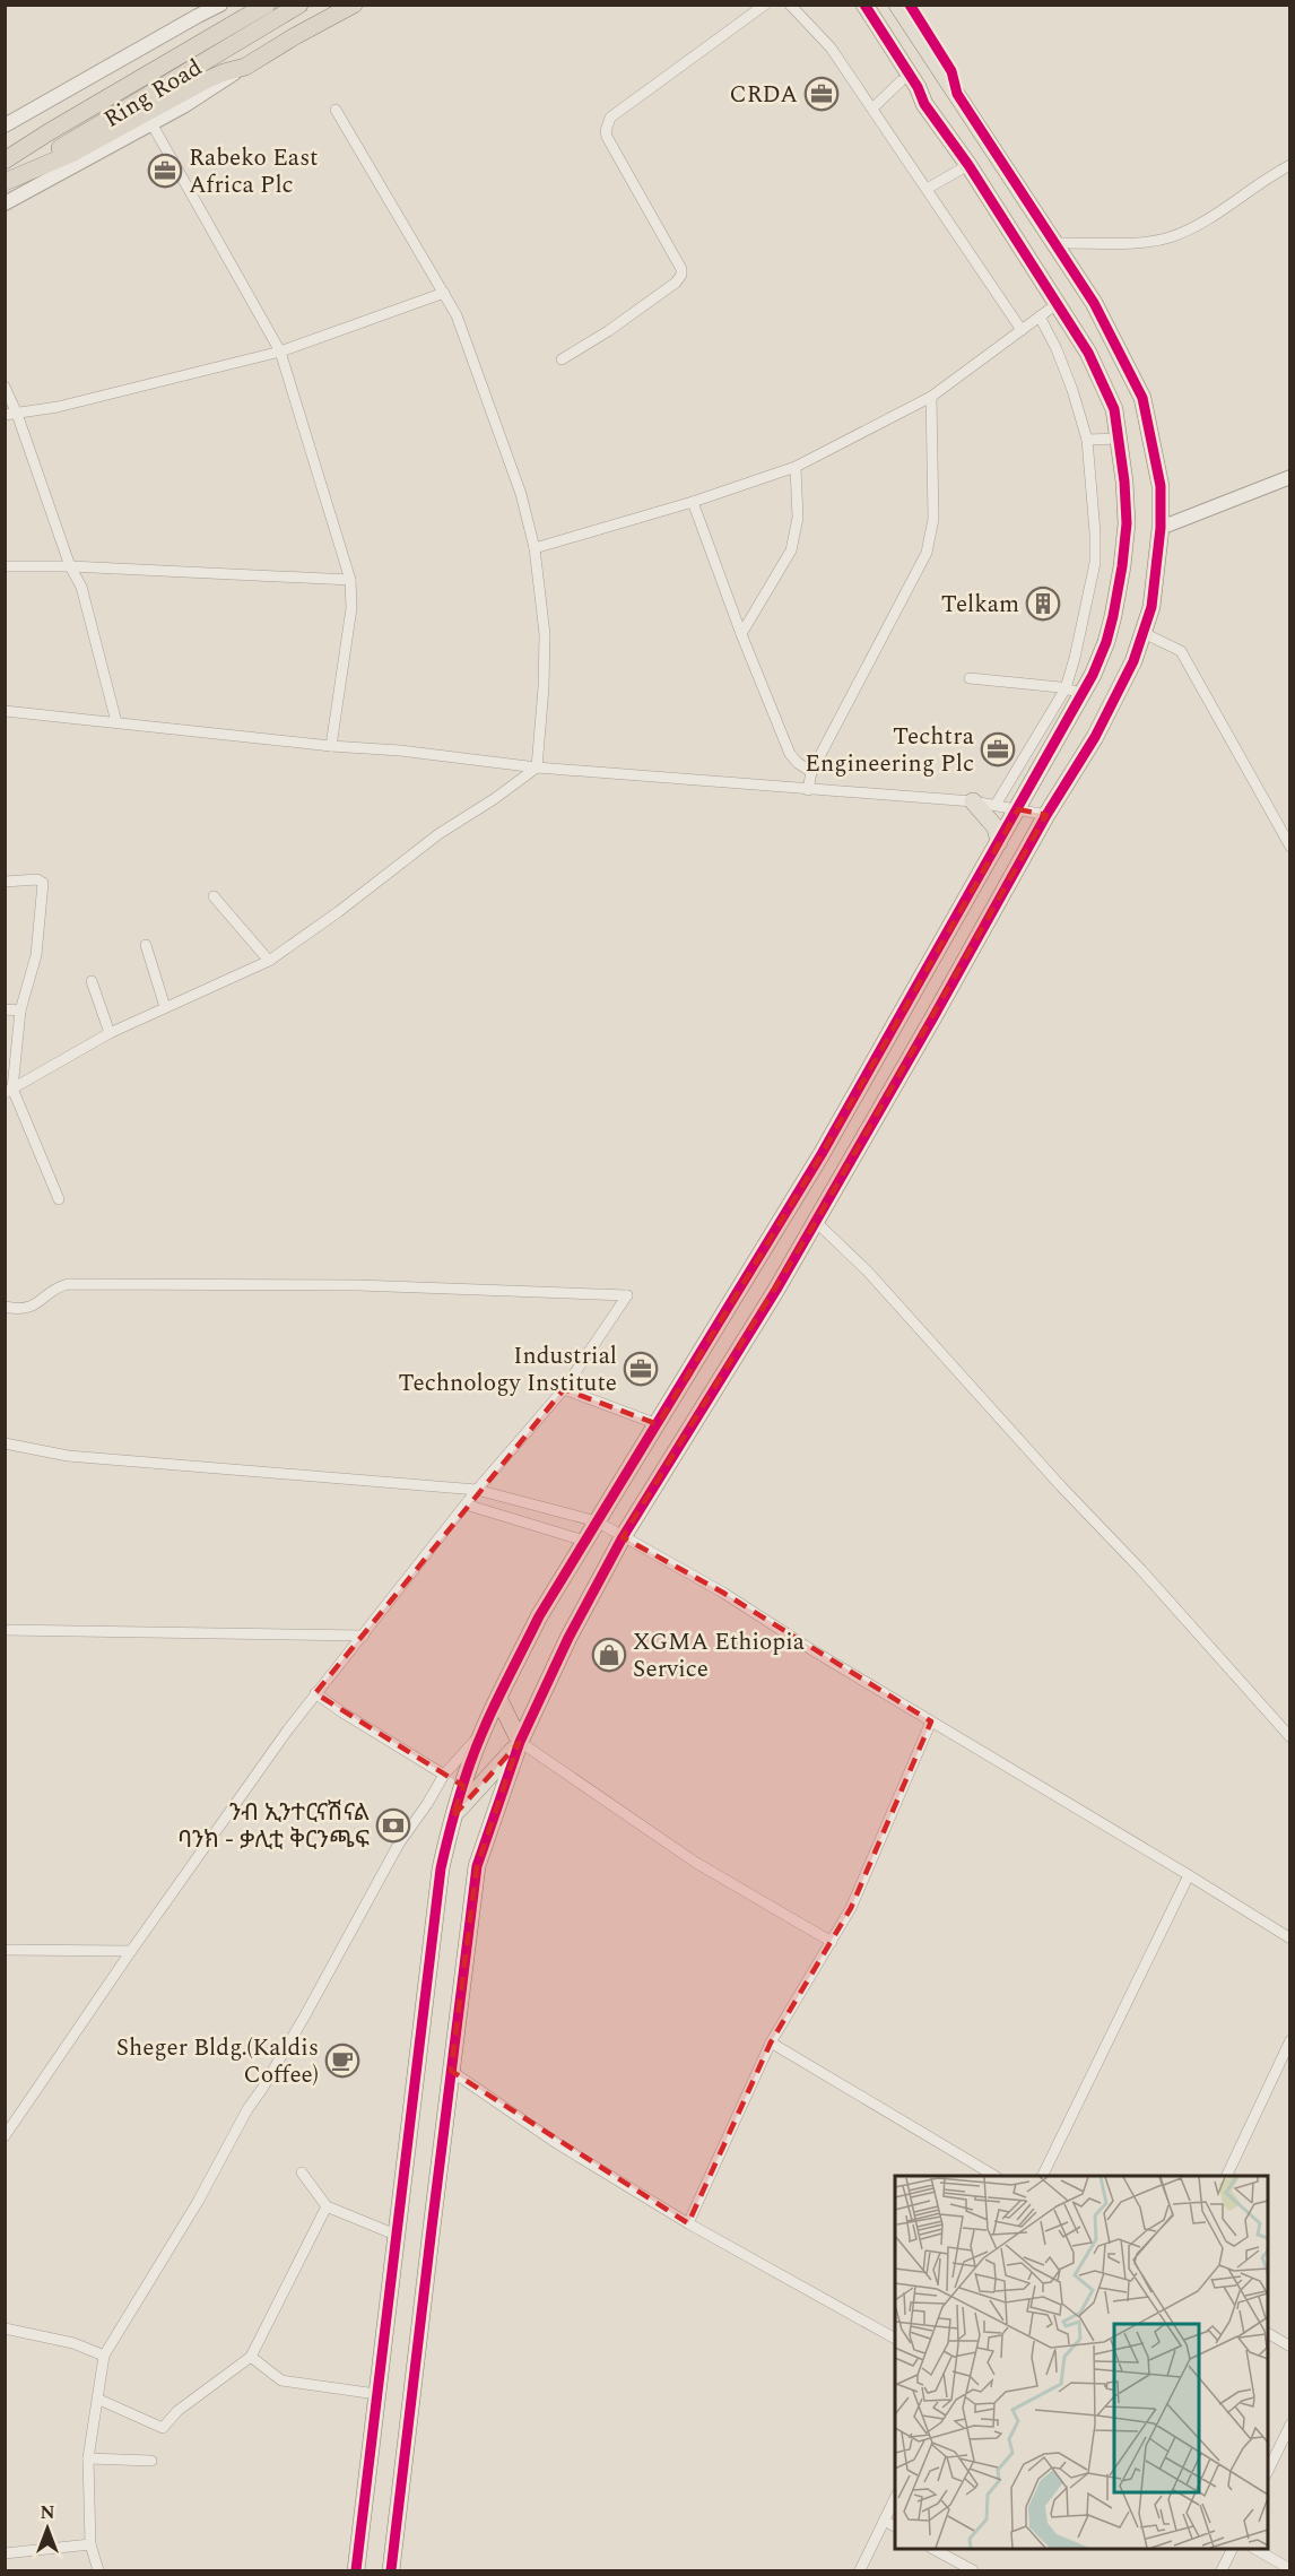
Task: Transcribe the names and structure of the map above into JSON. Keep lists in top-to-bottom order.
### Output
{
  "streets": {
    "highway": ["Ring Road"]
  },
  "places": {
    "office": [
      "CRDA",
      "Rabeko East Africa Plc",
      "Techtra Engineering Plc",
      "Industrial Technology Institute"
    ],
    "building": ["Telkam"],
    "shop": ["XGMA Ethiopia Service"],
    "bank": ["ንብ ኢንተርናሽናል ባንክ - ቃሊቲ ቅርንጫፍ"],
    "cafe": ["Sheger Bldg.(Kaldis Coffee)"]
  },
  "north": "top"
}
